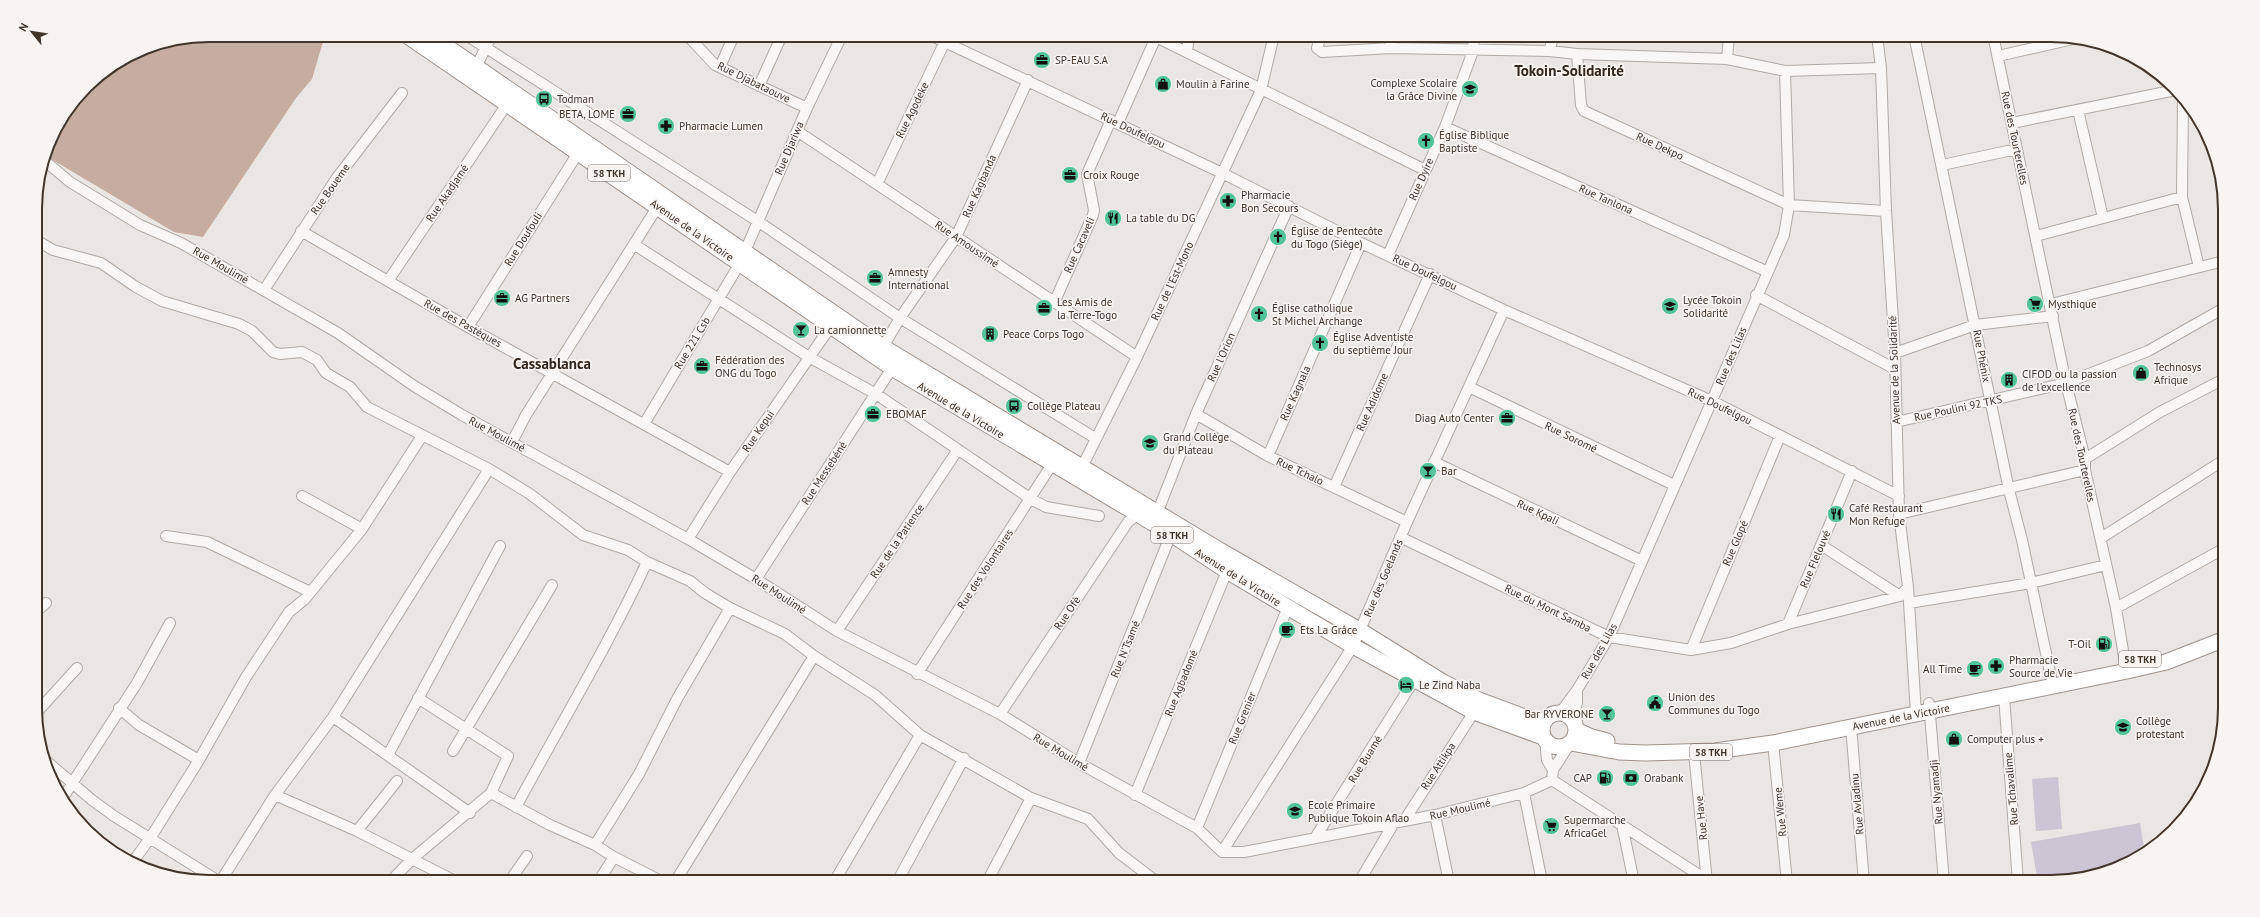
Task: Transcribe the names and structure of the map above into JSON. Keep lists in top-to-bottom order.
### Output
{
  "streets": {
    "highway": ["58 TKH", "Avenue de la Victoire"],
    "street": [
      "Rue Djabataouve",
      "Rue Agodeke",
      "Rue Doufelgou",
      "Rue des Tourterelles",
      "Rue Dekpo",
      "Rue Djariwa",
      "Rue Dyire",
      "Rue Kagbanda",
      "Rue Boueme",
      "Rue Akadjamé",
      "Rue Tanlona",
      "Rue Doufouli",
      "Rue Amoussimé",
      "Rue Cacaveli",
      "Rue Moulimé",
      "Rue de l'Est-Mono",
      "Rue des Pastèques",
      "Rue 221 Csb",
      "Rue des Lilas",
      "Rue Phénix",
      "Rue l'Orion",
      "Avenue de la Solidarité",
      "Rue Kagnala",
      "Rue Adidome",
      "Rue Poulini 92 TKS",
      "Rue Kepui",
      "Rue Soromé",
      "Rue Tchalo",
      "Rue Messebéné",
      "Rue Kpali",
      "Rue de la Patience",
      "Rue Glopé",
      "Rue Flelouvé",
      "Rue des Volontaires",
      "Rue des Goelands",
      "Rue du Mont Samba",
      "Rue Ofè",
      "Rue N'Tsamé",
      "Rue Agbadomé",
      "Rue Grenier",
      "Rue Buamé",
      "Rue Attikpa",
      "Rue Tchavalime",
      "Rue Nyamadji",
      "Rue Avladinu",
      "Rue Weme",
      "Rue Have"
    ]
  },
  "crossings": [
    ["Rue Djabataouve", "Rue Djariwa"],
    ["Rue Agodeke", "Rue Amoussimé"],
    ["Rue Doufelgou", "Rue Dyire"],
    ["Rue Doufelgou", "Rue Kagbanda"],
    ["Rue Doufelgou", "Rue Cacaveli"],
    ["Rue Doufelgou", "Rue de l'Est-Mono"],
    ["Rue Doufelgou", "Rue des Lilas"],
    ["Rue Doufelgou", "Rue l'Orion"],
    ["Rue Doufelgou", "Avenue de la Solidarité"],
    ["Rue Doufelgou", "Rue Kagnala"],
    ["Rue Doufelgou", "Rue Adidome"],
    ["Rue Doufelgou", "Rue Glopé"],
    ["Rue Doufelgou", "Rue Flelouvé"],
    ["Rue Doufelgou", "Rue des Goelands"],
    ["Rue des Tourterelles", "Avenue de la Victoire"],
    ["Rue des Tourterelles", "Rue Poulini 92 TKS"],
    ["Rue Dekpo", "Rue des Lilas"],
    ["Rue Djariwa", "Avenue de la Victoire"],
    ["Rue Djariwa", "Rue Amoussimé"],
    ["Rue Djariwa", "Rue 221 Csb"],
    ["Rue Dyire", "Rue Tanlona"],
    ["Rue Kagbanda", "Avenue de la Victoire"],
    ["Rue Kagbanda", "Rue Amoussimé"],
    ["Rue Boueme", "Rue Moulimé"],
    ["Rue Boueme", "Rue des Pastèques"],
    ["Rue Akadjamé", "Avenue de la Victoire"],
    ["Rue Akadjamé", "Rue des Pastèques"],
    ["Rue Tanlona", "Rue des Lilas"],
    ["Avenue de la Victoire", "Rue Doufouli"],
    ["Avenue de la Victoire", "Rue de l'Est-Mono"],
    ["Avenue de la Victoire", "Rue 221 Csb"],
    ["Avenue de la Victoire", "Rue des Lilas"],
    ["Avenue de la Victoire", "Rue Phénix"],
    ["Avenue de la Victoire", "Rue l'Orion"],
    ["Avenue de la Victoire", "Avenue de la Solidarité"],
    ["Avenue de la Victoire", "Rue Kepui"],
    ["Avenue de la Victoire", "Rue Messebéné"],
    ["Avenue de la Victoire", "Rue des Volontaires"],
    ["Avenue de la Victoire", "Rue des Goelands"],
    ["Avenue de la Victoire", "Rue Ofè"],
    ["Avenue de la Victoire", "Rue N'Tsamé"],
    ["Avenue de la Victoire", "Rue Agbadomé"],
    ["Avenue de la Victoire", "Rue Grenier"],
    ["Avenue de la Victoire", "Rue Buamé"],
    ["Avenue de la Victoire", "Rue Attikpa"],
    ["Avenue de la Victoire", "Rue Tchavalime"],
    ["Avenue de la Victoire", "Rue Nyamadji"],
    ["Avenue de la Victoire", "Rue Avladinu"],
    ["Avenue de la Victoire", "Rue Weme"],
    ["Avenue de la Victoire", "Rue Have"],
    ["Rue Doufouli", "Rue des Pastèques"],
    ["Rue Amoussimé", "Rue Cacaveli"],
    ["Rue Amoussimé", "Rue de l'Est-Mono"],
    ["Rue Moulimé", "Rue des Lilas"],
    ["Rue Moulimé", "Rue Kepui"],
    ["Rue Moulimé", "Rue Messebéné"],
    ["Rue Moulimé", "Rue de la Patience"],
    ["Rue Moulimé", "Rue des Volontaires"],
    ["Rue Moulimé", "Rue des Goelands"],
    ["Rue Moulimé", "Rue Ofè"],
    ["Rue Moulimé", "Rue N'Tsamé"],
    ["Rue Moulimé", "Rue Agbadomé"],
    ["Rue Moulimé", "Rue Grenier"],
    ["Rue Moulimé", "Rue Buamé"],
    ["Rue Moulimé", "Rue Attikpa"],
    ["Rue des Pastèques", "Rue 221 Csb"],
    ["Rue des Pastèques", "Rue Kepui"],
    ["Rue des Lilas", "Rue Soromé"],
    ["Rue des Lilas", "Rue Kpali"],
    ["Rue des Lilas", "Rue du Mont Samba"],
    ["Rue Phénix", "Rue Poulini 92 TKS"],
    ["Rue l'Orion", "Rue Tchalo"],
    ["Avenue de la Solidarité", "Rue Poulini 92 TKS"],
    ["Avenue de la Solidarité", "Rue Nyamadji"],
    ["Rue Kagnala", "Rue Tchalo"],
    ["Rue Adidome", "Rue Tchalo"],
    ["Rue Soromé", "Rue des Goelands"],
    ["Rue Tchalo", "Rue des Goelands"],
    ["Rue Kpali", "Rue des Goelands"],
    ["Rue Glopé", "Rue du Mont Samba"],
    ["Rue Flelouvé", "Rue du Mont Samba"],
    ["Rue des Goelands", "Rue du Mont Samba"]
  ],
  "districts": ["Tokoin-Solidarité", "Cassablanca"],
  "places": {
    "office": [
      "SP-EAU S.A",
      "BETA, LOME",
      "Croix Rouge",
      "Amnesty International",
      "AG Partners",
      "Les Amis de la Terre-Togo",
      "Fédération des ONG du Togo",
      "EBOMAF",
      "Diag Auto Center"
    ],
    "shop": ["Moulin à Farine", "Technosys Afrique", "Computer plus +"],
    "school or university": [
      "Complexe Scolaire la Grâce Divine",
      "Lycée Tokoin Solidarité",
      "Grand Collège du Plateau",
      "Collège protestant",
      "Ecole Primaire Publique Tokoin Aflao"
    ],
    "bus stop": ["Todman", "Collège Plateau"],
    "pharmacy": ["Pharmacie Lumen", "Pharmacie Bon Secours", "Pharmacie Source de Vie"],
    "church": [
      "Église Biblique Baptiste",
      "Église de Pentecôte du Togo (Siège)",
      "Église catholique St Michel Archange",
      "Église Adventiste du septième Jour"
    ],
    "restaurant": ["La table du DG", "Café Restaurant Mon Refuge"],
    "supermarket": ["Mysthique", "Supermarche AfricaGel"],
    "bar": ["La camionnette", "Bar", "Bar RYVERONE"],
    "building": ["Peace Corps Togo", "CIFOD ou la passion de l'excellence"],
    "cafe": ["Ets La Grâce", "All Time"],
    "fuel station": ["T-Oil", "CAP"],
    "hotel": ["Le Zind Naba"],
    "public building": ["Union des Communes du Togo"],
    "bank": ["Orabank"]
  },
  "north": "top left"
}
